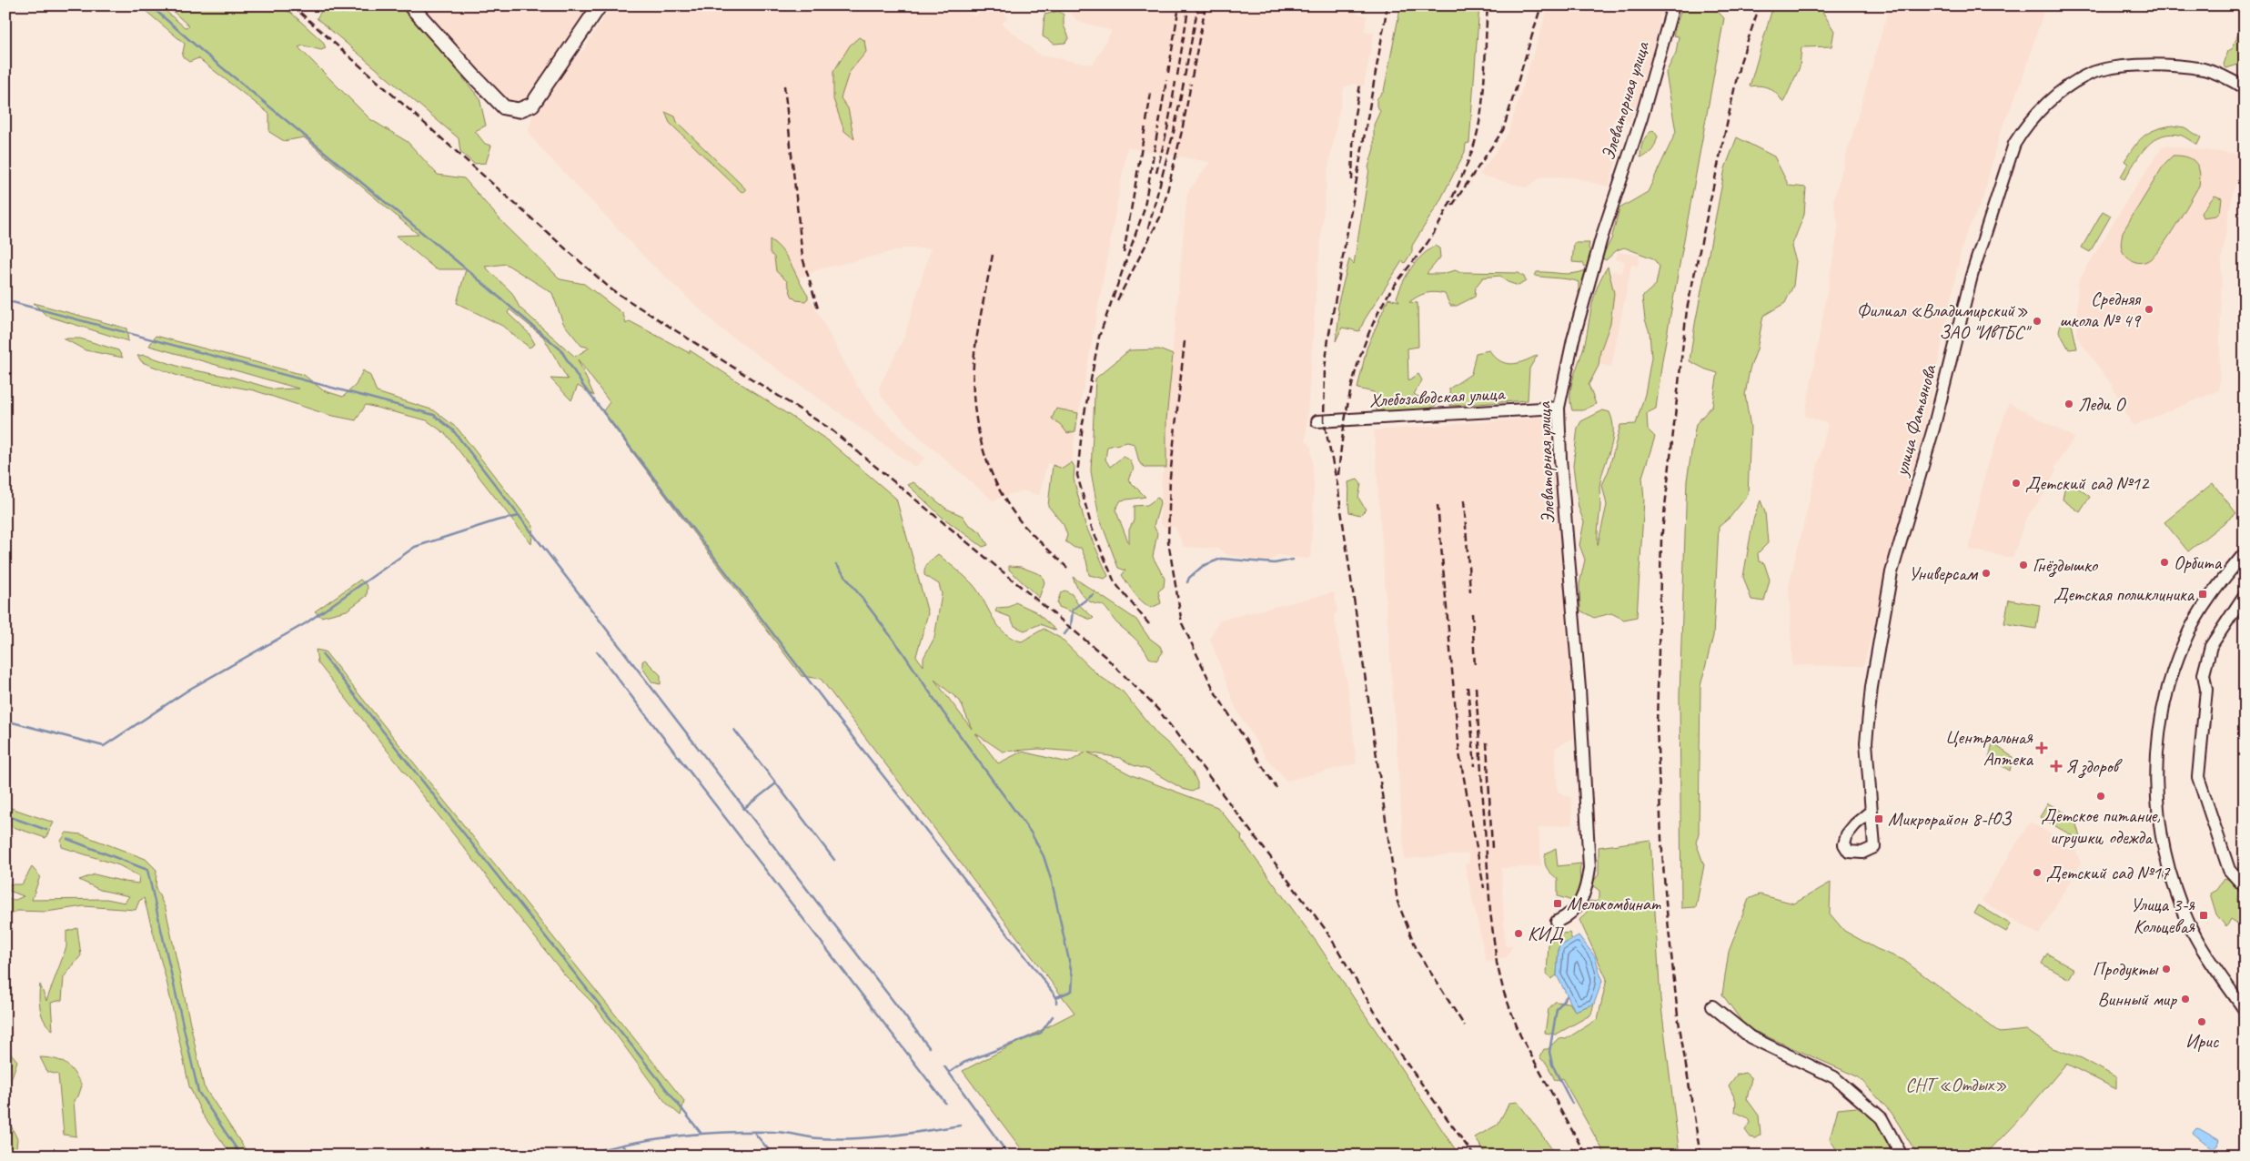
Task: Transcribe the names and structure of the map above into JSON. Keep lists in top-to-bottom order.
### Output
{
  "streets": {
    "street": ["Элеваторная улица", "Хлебозаводская улица", "улица Фатьянова"]
  },
  "crossings": [
    ["Элеваторная улица", "Хлебозаводская улица"]
  ],
  "parks": ["СНТ «Отдых»"],
  "places": {
    "other": [
      "Средняя школа № 49",
      "Филиал «Владимирский» ЗАО \"ИвТБС\"",
      "Леди О",
      "Детский сад №12",
      "Орбита",
      "Гнёздышко",
      "Универсам",
      "Детское питание, игрушки, одежда",
      "Детский сад №17",
      "КИД",
      "Продукты",
      "Винный мир",
      "Ирис"
    ],
    "transit": [
      "Детская поликлиника",
      "Микрорайон 8-ЮЗ",
      "Мелькомбинат",
      "Улица 3-я Кольцевая"
    ],
    "health": ["Центральная Аптека", "Я здоров"]
  }
}
